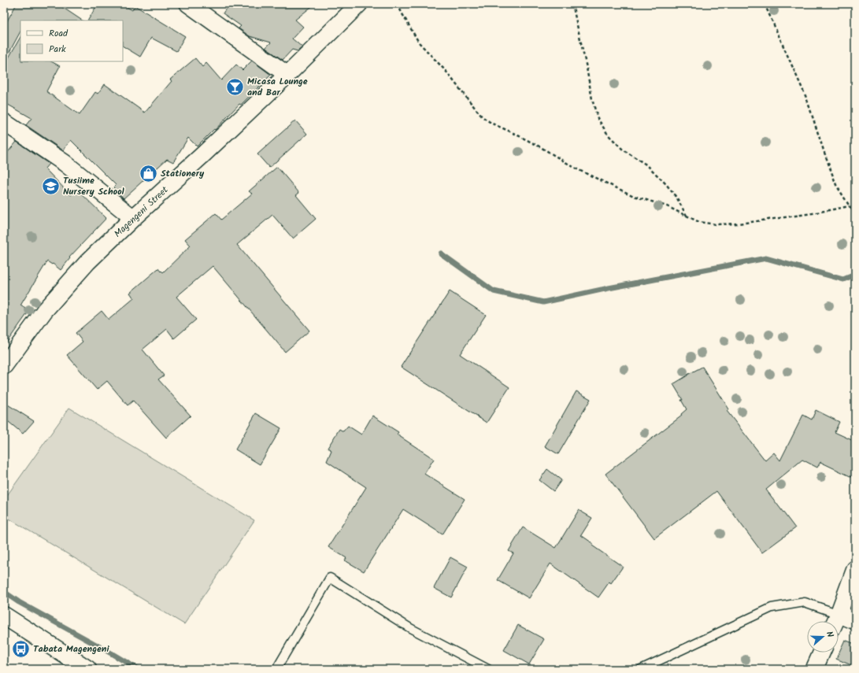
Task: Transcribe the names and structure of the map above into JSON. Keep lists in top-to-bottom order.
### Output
{
  "streets": {
    "street": ["Magengeni Street"]
  },
  "places": {
    "bar": ["Micasa Lounge and Bar"],
    "shop": ["Stationery"],
    "school or university": ["Tusiime Nursery School"],
    "bus stop": ["Tabata Magengeni"]
  },
  "legend": ["Road", "Park"],
  "north": "right"
}
